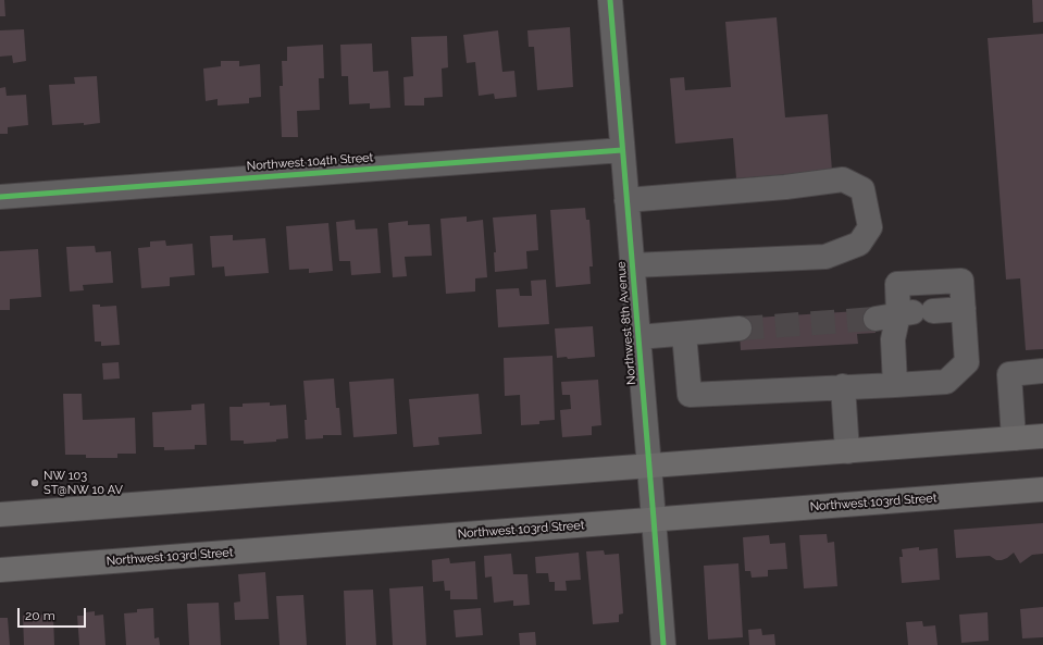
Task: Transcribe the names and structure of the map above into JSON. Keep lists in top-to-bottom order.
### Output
{
  "streets": {
    "main road": ["Northwest 103rd Street"],
    "street": ["Northwest 104th Street", "Northwest 8th Avenue"]
  },
  "crossings": [
    ["Northwest 104th Street", "Northwest 8th Avenue"],
    ["Northwest 8th Avenue", "Northwest 103rd Street"]
  ],
  "places": ["NW 103 ST@NW 10 AV"],
  "scale_bar": "20 m"
}
